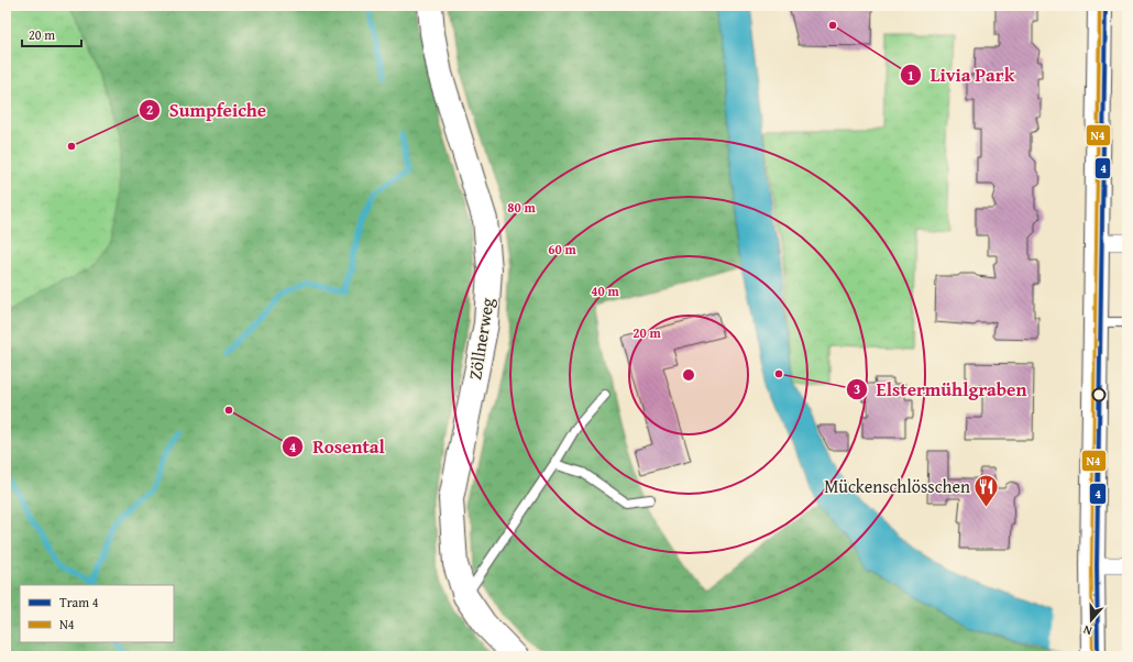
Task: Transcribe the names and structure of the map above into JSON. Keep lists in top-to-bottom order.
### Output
{
  "streets": {
    "main road": ["Zöllnerweg"]
  },
  "places": {
    "other": [
      "Livia Park",
      "Sumpfeiche",
      "Elstermühlgraben",
      "Rosental"
    ],
    "restaurant": ["Mückenschlösschen"]
  },
  "lines": ["tram line 4", "transit line N4"],
  "legend": ["Tram 4", "N4"],
  "scale_bar": "20 m",
  "north": "bottom",
  "rings": [
    "80 m",
    "60 m",
    "40 m",
    "20 m"
  ]
}
